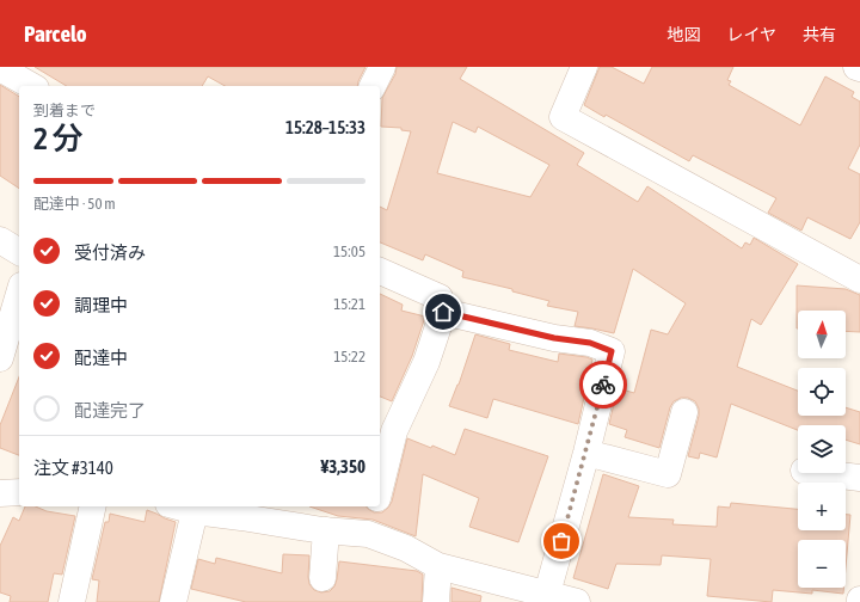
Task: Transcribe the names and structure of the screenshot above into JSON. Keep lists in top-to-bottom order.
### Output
{
  "north": "top",
  "page": {
    "header": "Parcelo",
    "nav": ["地図", "レイヤ", "共有"],
    "heading": ["2 分", "到着まで", "15:28–15:33"],
    "panel": ["注文 #3140", "¥3,350"],
    "bar": "配達中 · 50 m",
    "list": [
      ["受付済み", "15:05"],
      ["調理中", "15:21"],
      ["配達中", "15:22"],
      "配達完了"
    ],
    "map_buttons": ["+", "−"]
  }
}
